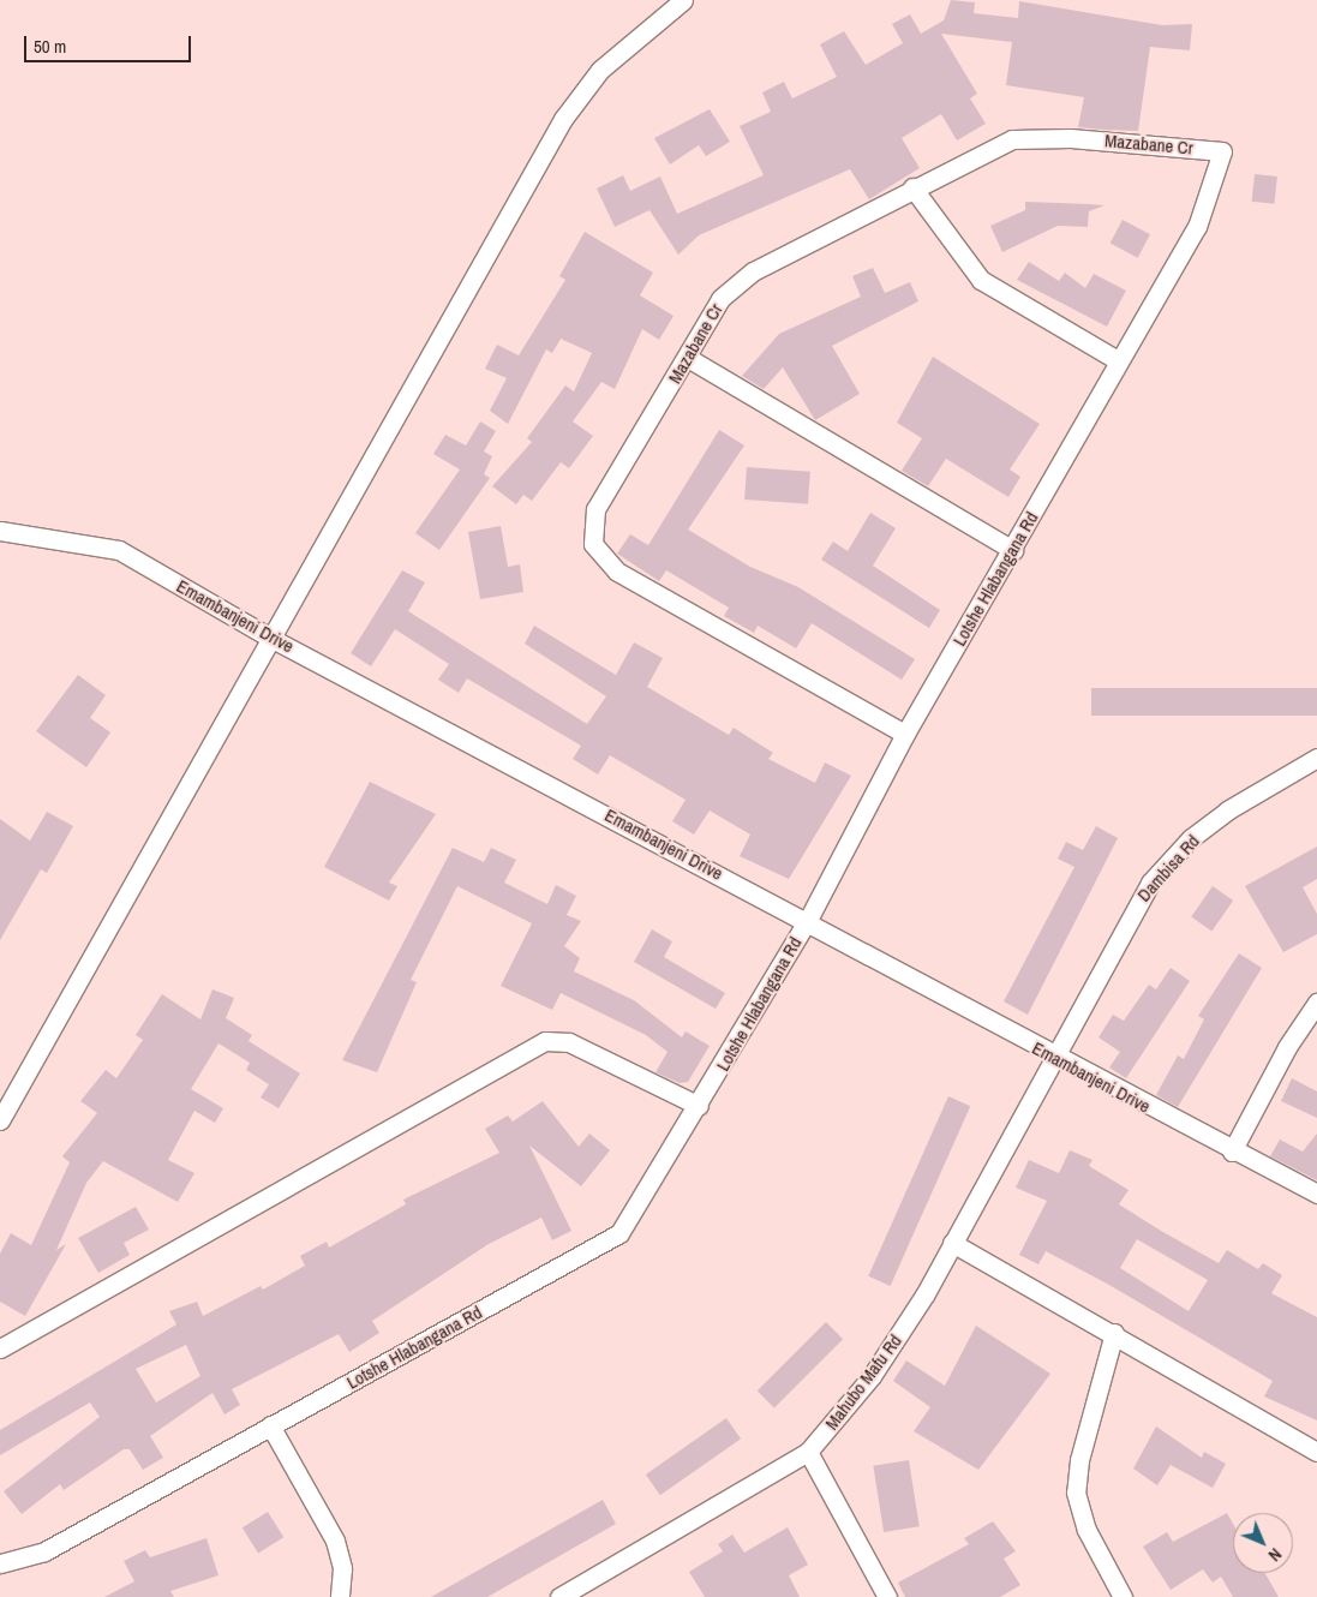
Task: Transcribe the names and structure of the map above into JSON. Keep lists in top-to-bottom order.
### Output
{
  "streets": {
    "street": [
      "Mazabane Cr",
      "Lotshe Hlabangana Rd",
      "Emambanjeni Drive",
      "Dambisa Rd",
      "Mahubo Mafu Rd"
    ]
  },
  "crossings": [
    ["Mazabane Cr", "Lotshe Hlabangana Rd"],
    ["Lotshe Hlabangana Rd", "Emambanjeni Drive"],
    ["Emambanjeni Drive", "Dambisa Rd"],
    ["Emambanjeni Drive", "Mahubo Mafu Rd"],
    ["Dambisa Rd", "Mahubo Mafu Rd"]
  ],
  "scale_bar": "50 m",
  "north": "bottom right"
}
